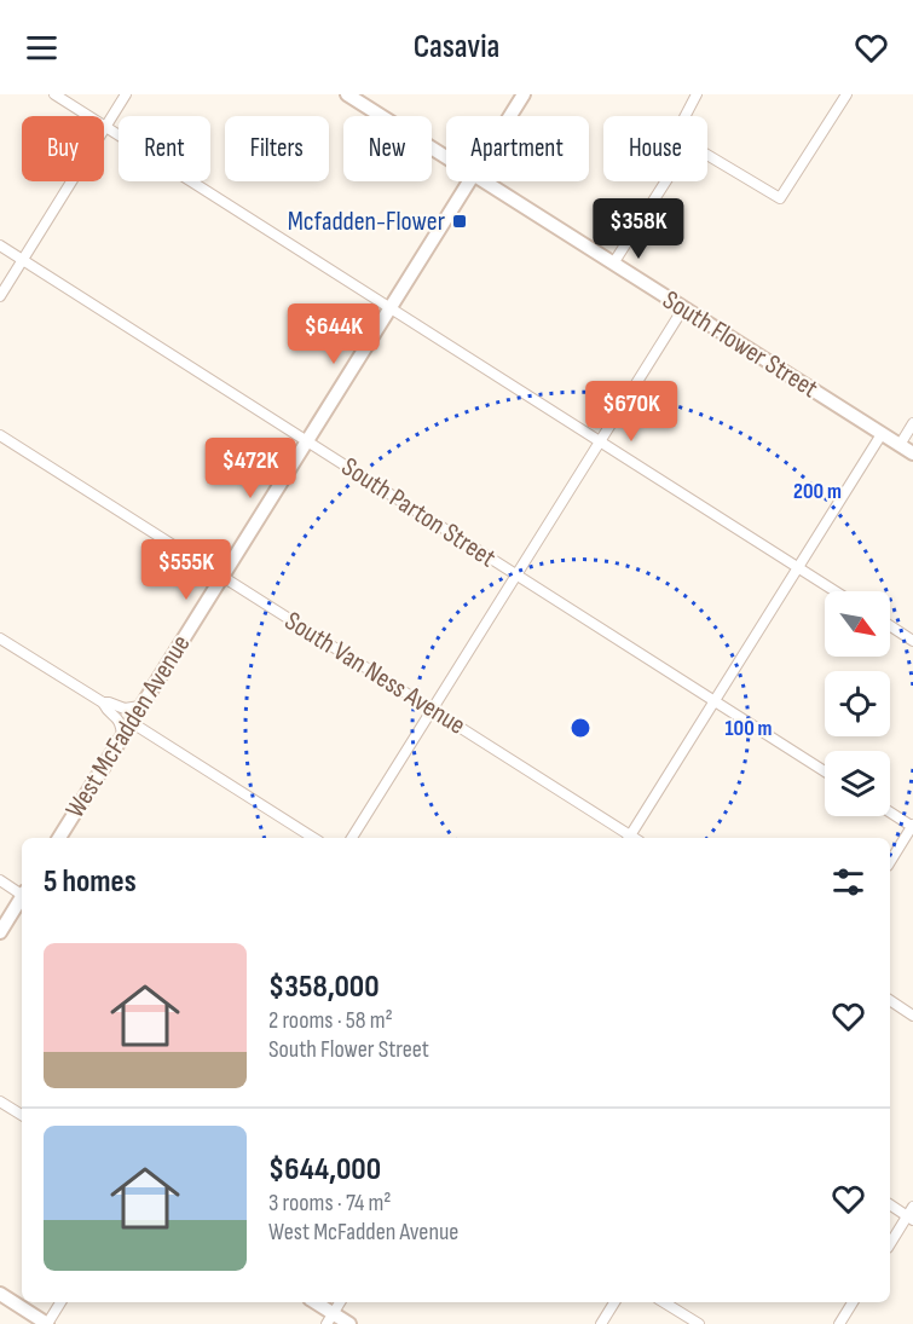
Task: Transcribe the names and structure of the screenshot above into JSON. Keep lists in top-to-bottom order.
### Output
{
  "streets": {
    "street": [
      "South Flower Street",
      "South Parton Street",
      "South Van Ness Avenue",
      "West McFadden Avenue"
    ]
  },
  "crossings": [
    ["South Parton Street", "West McFadden Avenue"],
    ["South Van Ness Avenue", "West McFadden Avenue"]
  ],
  "places": {
    "transit": ["Mcfadden-Flower"]
  },
  "north": "bottom right",
  "page": {
    "header": "Casavia",
    "chip": [
      "Buy",
      "Rent",
      "Filters",
      "New",
      "Apartment",
      "House"
    ],
    "price": [
      "$358K",
      "$644K",
      "$670K",
      "$472K",
      "$555K"
    ],
    "heading": "5 homes",
    "list": [
      {
        "name": "$358,000",
        "note": "2 rooms · 58 m² · South Flower Street"
      },
      {
        "name": "$644,000",
        "note": "3 rooms · 74 m² · West McFadden Avenue"
      }
    ]
  },
  "rings": ["200 m", "100 m"]
}
